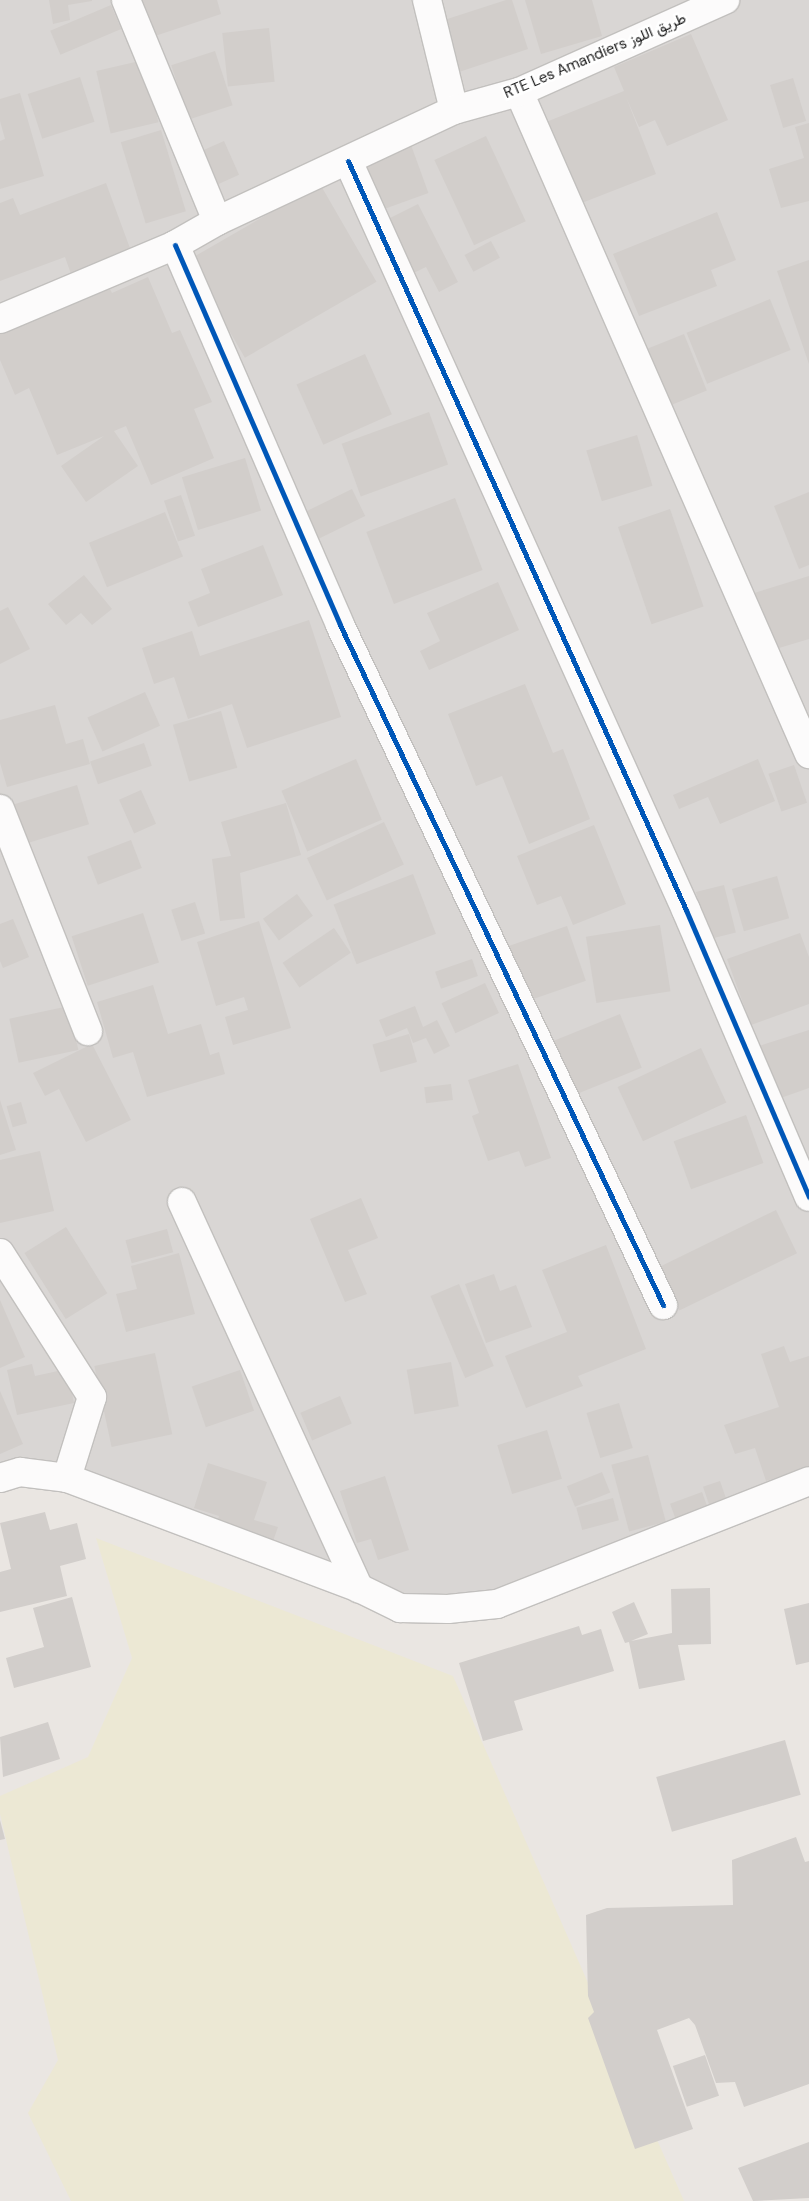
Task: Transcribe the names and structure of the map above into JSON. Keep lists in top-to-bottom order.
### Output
{
  "streets": {
    "street": ["RTE Les Amandiers طريق اللوز"]
  }
}
